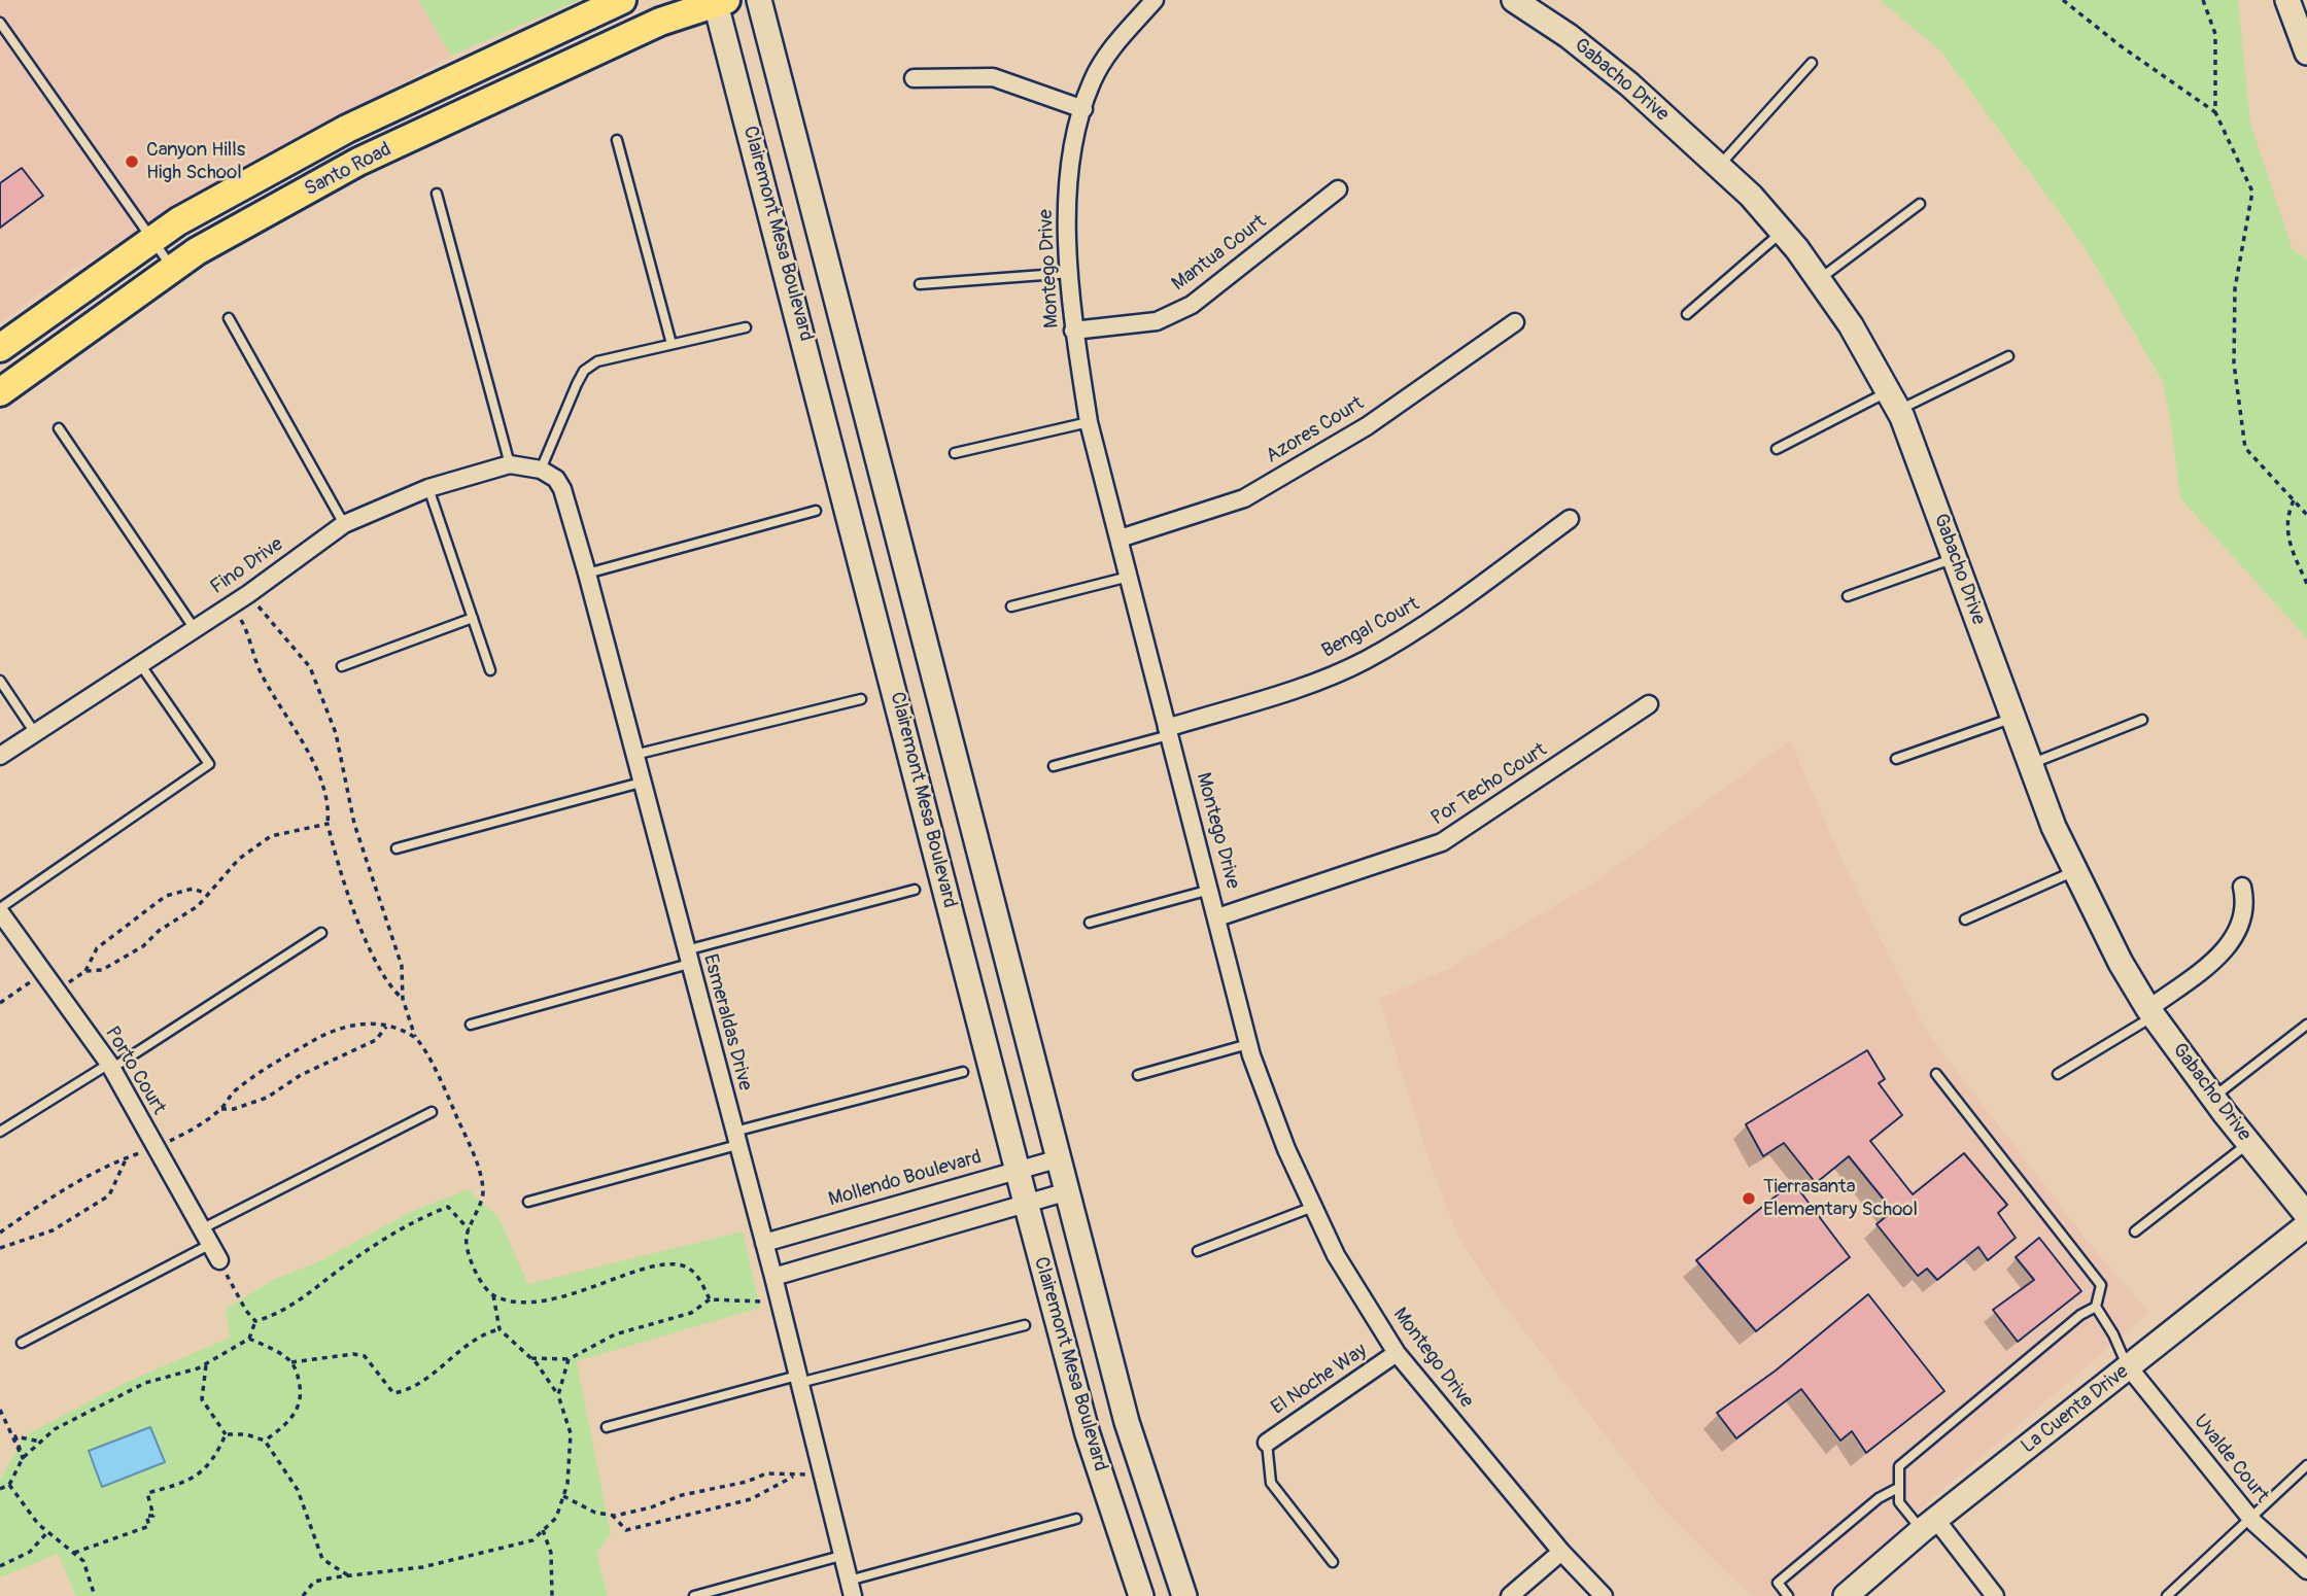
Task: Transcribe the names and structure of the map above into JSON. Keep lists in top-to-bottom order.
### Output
{
  "streets": {
    "main road": [
      "Gabacho Drive",
      "Santo Road",
      "Clairemont Mesa Boulevard",
      "La Cuenta Drive"
    ],
    "street": [
      "Mantua Court",
      "Montego Drive",
      "Azores Court",
      "Fino Drive",
      "Bengal Court",
      "Por Techo Court",
      "Esmeraldas Drive",
      "Porto Court",
      "Mollendo Boulevard",
      "El Noche Way",
      "Uvalde Court"
    ]
  },
  "crossings": [
    ["Santo Road", "Clairemont Mesa Boulevard"],
    ["Clairemont Mesa Boulevard", "Mollendo Boulevard"],
    ["Mantua Court", "Montego Drive"],
    ["Montego Drive", "Azores Court"],
    ["Montego Drive", "Bengal Court"],
    ["Montego Drive", "Por Techo Court"],
    ["Montego Drive", "El Noche Way"],
    ["Fino Drive", "Esmeraldas Drive"],
    ["Esmeraldas Drive", "Mollendo Boulevard"],
    ["La Cuenta Drive", "Uvalde Court"]
  ],
  "places": ["Canyon Hills High School", "Tierrasanta Elementary School"]
}
